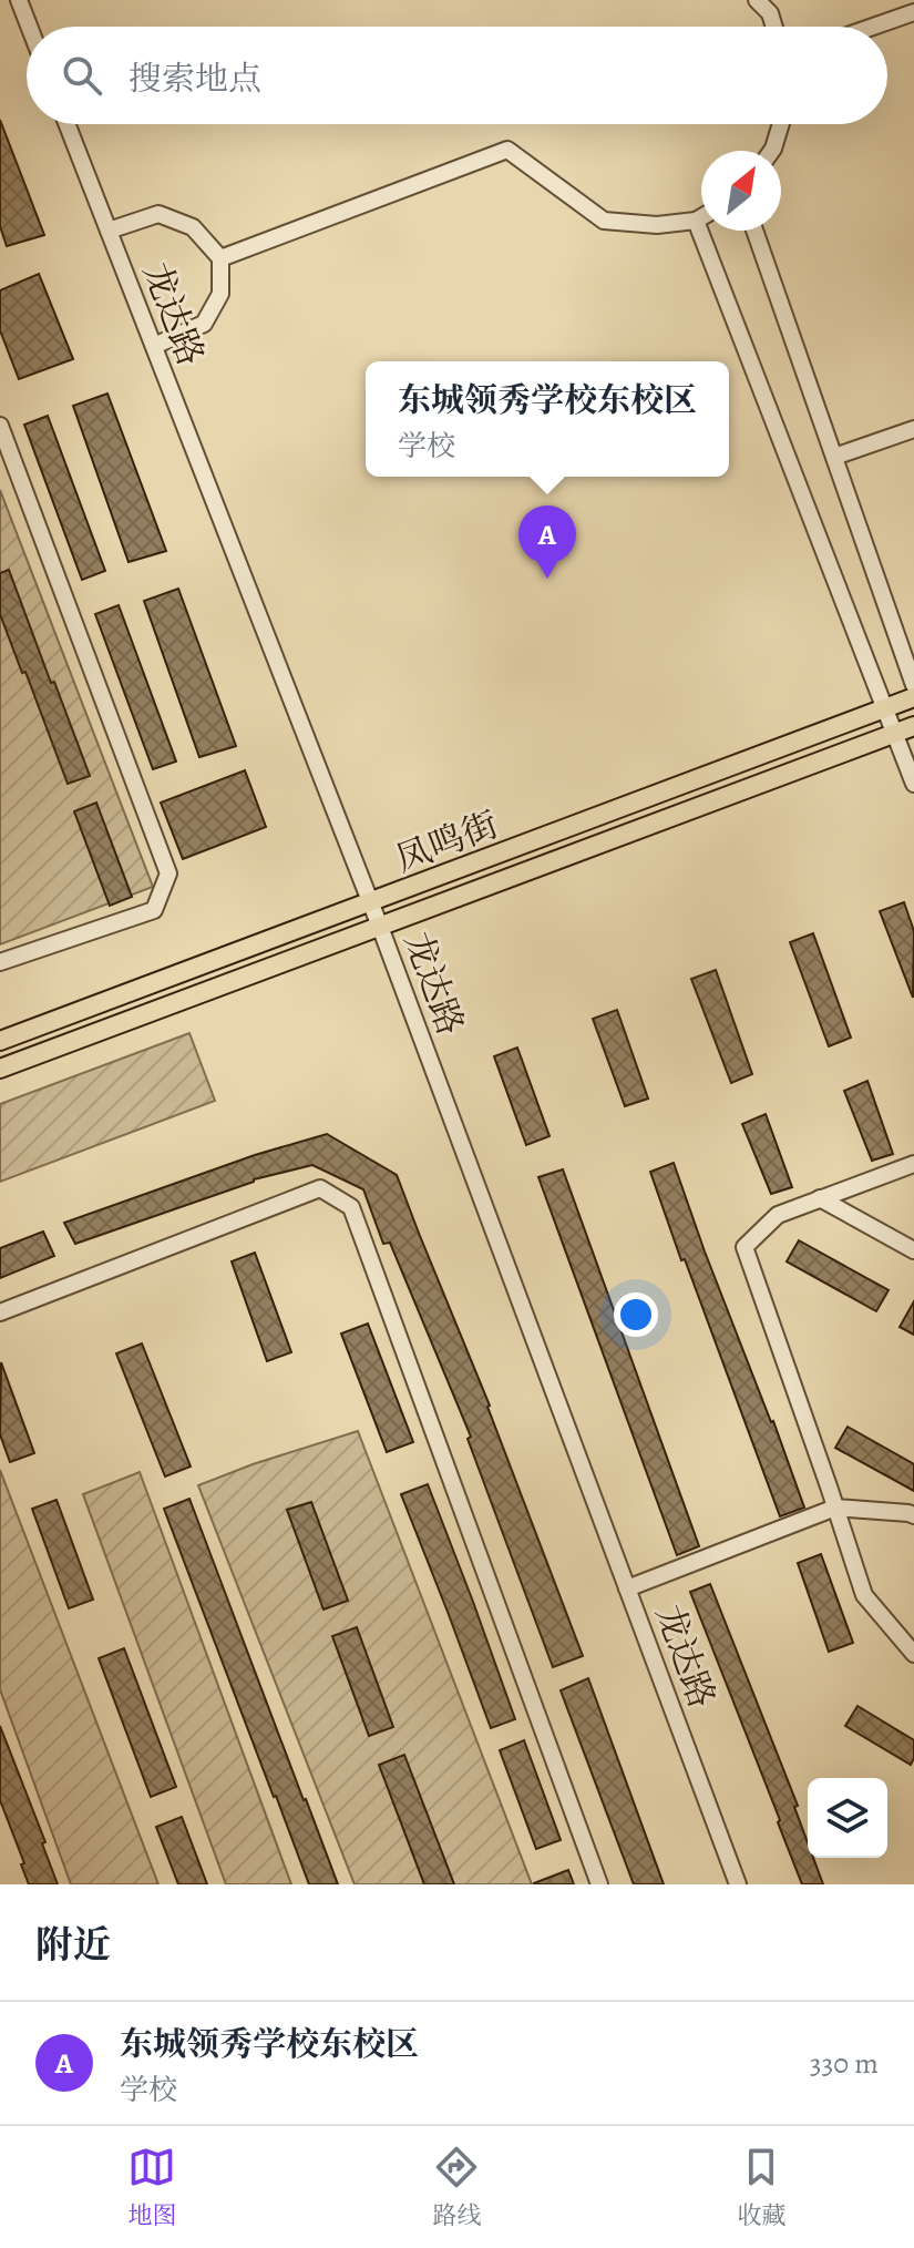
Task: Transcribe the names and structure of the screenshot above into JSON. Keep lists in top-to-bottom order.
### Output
{
  "streets": {
    "main road": ["凤鸣街"],
    "street": ["龙达路"]
  },
  "crossings": [
    ["龙达路", "凤鸣街"]
  ],
  "north": "top right",
  "page": {
    "search": "搜索地点",
    "popup": ["东城领秀学校东校区", "学校"],
    "pins": "A",
    "heading": "附近",
    "list": [
      {
        "mark": "A",
        "name": "东城领秀学校东校区",
        "note": "学校",
        "value": "330 m"
      }
    ],
    "nav": ["地图", "路线", "收藏"]
  }
}
